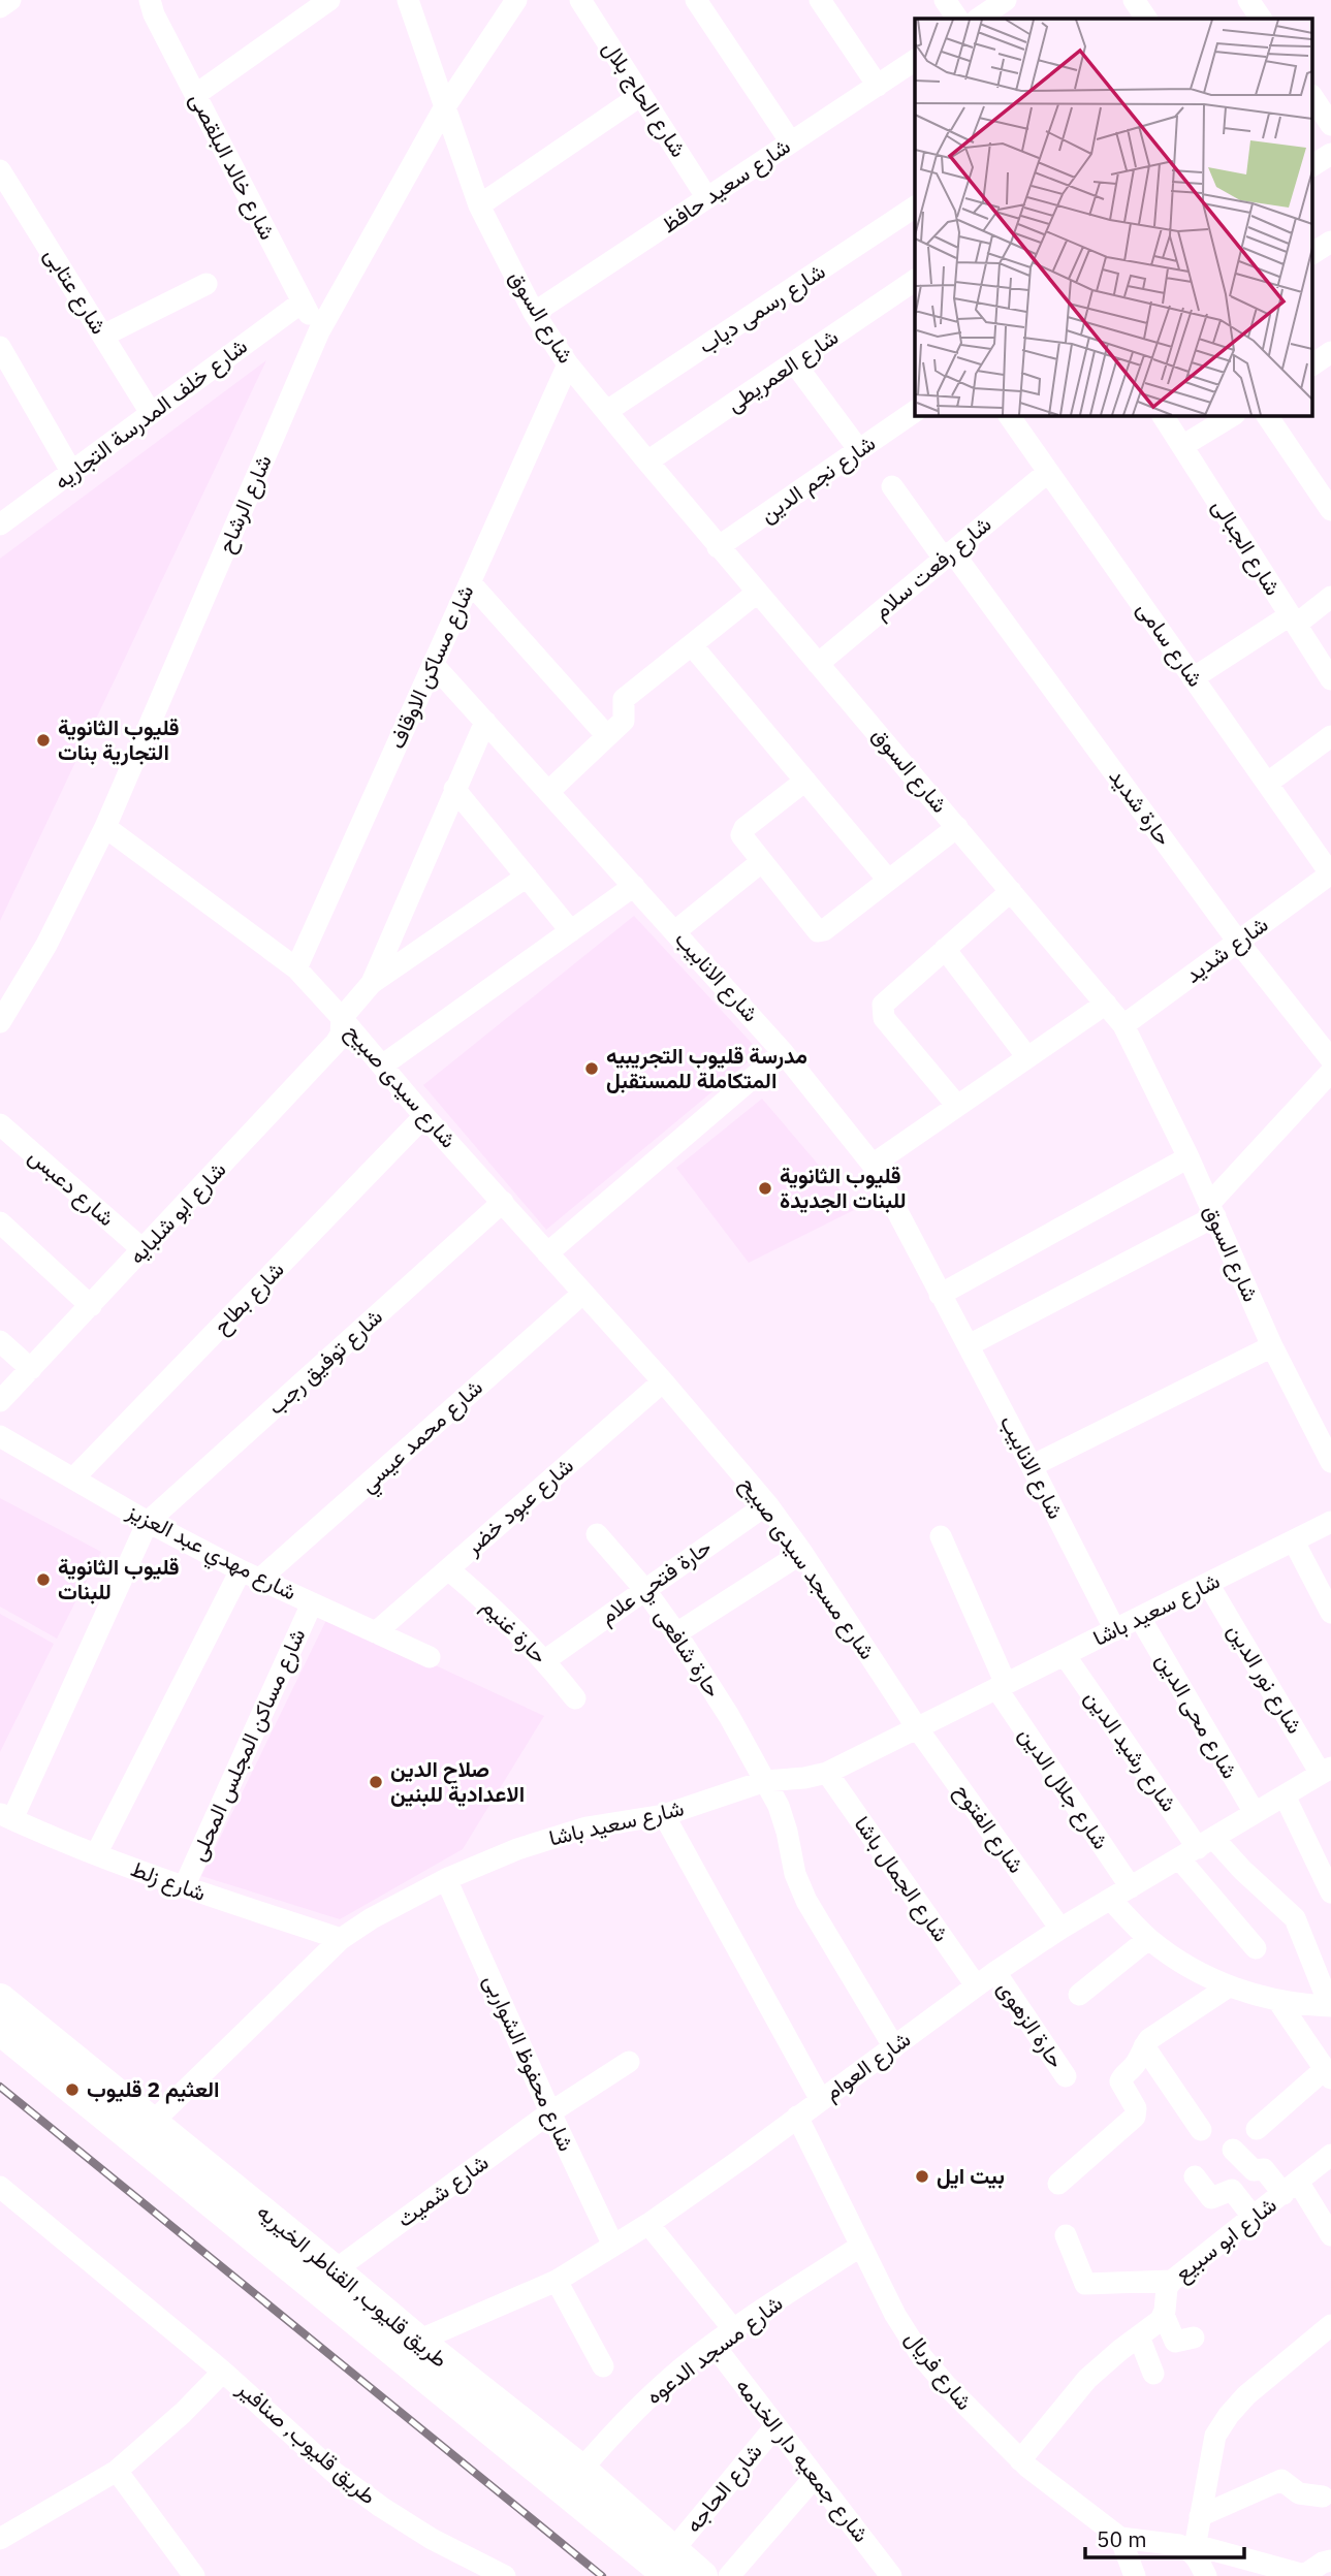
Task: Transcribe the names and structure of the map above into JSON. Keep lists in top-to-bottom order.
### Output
{
  "streets": {
    "main road": ["طريق قليوب, القناطر الخيريه"],
    "street": [
      "شارع الحاج بلال",
      "شارع خالد البلقصى",
      "شارع سعيد حافظ",
      "شارع عتابى",
      "شارع رسمى دياب",
      "شارع السوق",
      "شارع العمريطى",
      "شارع خلف المدرسة التجاريه",
      "شارع نجم الدين",
      "شارع الرشاح",
      "شارع الجبالى",
      "شارع رفعت سلام",
      "شارع سامى",
      "شارع مساكن الاوقاف",
      "حارة شديد",
      "شارع شديد",
      "شارع الانابيب",
      "شارع سيدى صبيح",
      "شارع دعبس",
      "شارع ابو شلبايه",
      "شارع بطاح",
      "شارع توفيق رجب",
      "شارع محمد عيسي",
      "شارع عبود خضر",
      "شارع مهدي عبد العزيز",
      "شارع مسجد سيدى صبيح",
      "حارة فتحي علام",
      "شارع سعيد باشا",
      "حارة غنيم",
      "حارة شافعى",
      "شارع نور الدين",
      "شارع محى الدين",
      "شارع مساكن المجلس المحلى",
      "شارع رشيد الدين",
      "شارع جلال الدين",
      "شارع الفتوح",
      "شارع الجمال باشا",
      "شارع زلط",
      "حارة الزهوى",
      "شارع محفوظ الشواربى",
      "شارع العوام",
      "شارع شميث",
      "شارع ابو سبيع",
      "شارع مسجد الدعوه",
      "شارع فريال",
      "طريق قليوب, صنافير",
      "شارع جمعيه دار الخدمه",
      "شارع الحاجه"
    ]
  },
  "crossings": [
    ["شارع الحاج بلال", "شارع سعيد حافظ"],
    ["شارع خالد البلقصى", "شارع خلف المدرسة التجاريه"],
    ["شارع خالد البلقصى", "شارع الرشاح"],
    ["شارع سعيد حافظ", "شارع السوق"],
    ["شارع عتابى", "شارع خلف المدرسة التجاريه"],
    ["شارع رسمى دياب", "شارع السوق"],
    ["شارع السوق", "شارع العمريطى"],
    ["شارع السوق", "شارع نجم الدين"],
    ["شارع السوق", "شارع الرشاح"],
    ["شارع السوق", "شارع رفعت سلام"],
    ["شارع السوق", "شارع مساكن الاوقاف"],
    ["شارع السوق", "شارع شديد"],
    ["شارع الرشاح", "شارع سيدى صبيح"],
    ["شارع رفعت سلام", "شارع سامى"],
    ["شارع رفعت سلام", "حارة شديد"],
    ["شارع سامى", "شارع شديد"],
    ["شارع مساكن الاوقاف", "شارع الانابيب"],
    ["شارع مساكن الاوقاف", "شارع سيدى صبيح"],
    ["حارة شديد", "شارع شديد"],
    ["شارع الانابيب", "شارع سعيد باشا"],
    ["شارع سيدى صبيح", "شارع ابو شلبايه"],
    ["شارع سيدى صبيح", "شارع بطاح"],
    ["شارع سيدى صبيح", "شارع توفيق رجب"],
    ["شارع سيدى صبيح", "شارع محمد عيسي"],
    ["شارع سيدى صبيح", "شارع عبود خضر"],
    ["شارع سيدى صبيح", "شارع مسجد سيدى صبيح"],
    ["شارع دعبس", "شارع ابو شلبايه"],
    ["شارع بطاح", "شارع مهدي عبد العزيز"],
    ["شارع توفيق رجب", "شارع مهدي عبد العزيز"],
    ["شارع محمد عيسي", "شارع مهدي عبد العزيز"],
    ["شارع عبود خضر", "شارع مهدي عبد العزيز"],
    ["شارع عبود خضر", "شارع مسجد سيدى صبيح"],
    ["شارع عبود خضر", "حارة غنيم"],
    ["شارع مهدي عبد العزيز", "شارع مساكن المجلس المحلى"],
    ["شارع مسجد سيدى صبيح", "حارة فتحي علام"],
    ["شارع مسجد سيدى صبيح", "شارع سعيد باشا"],
    ["شارع مسجد سيدى صبيح", "شارع الفتوح"],
    ["حارة فتحي علام", "حارة غنيم"],
    ["حارة فتحي علام", "حارة شافعى"],
    ["شارع سعيد باشا", "حارة شافعى"],
    ["شارع سعيد باشا", "شارع نور الدين"],
    ["شارع سعيد باشا", "شارع محى الدين"],
    ["شارع سعيد باشا", "شارع رشيد الدين"],
    ["شارع سعيد باشا", "شارع جلال الدين"],
    ["شارع سعيد باشا", "شارع الفتوح"],
    ["شارع سعيد باشا", "شارع الجمال باشا"],
    ["شارع سعيد باشا", "شارع زلط"],
    ["شارع سعيد باشا", "شارع محفوظ الشواربى"],
    ["شارع سعيد باشا", "طريق قليوب, القناطر الخيريه"],
    ["حارة شافعى", "شارع العوام"],
    ["شارع نور الدين", "شارع العوام"],
    ["شارع محى الدين", "شارع العوام"],
    ["شارع مساكن المجلس المحلى", "شارع زلط"],
    ["شارع رشيد الدين", "شارع العوام"],
    ["شارع جلال الدين", "شارع العوام"],
    ["شارع الفتوح", "شارع العوام"],
    ["شارع الجمال باشا", "شارع العوام"],
    ["حارة الزهوى", "شارع العوام"],
    ["شارع محفوظ الشواربى", "شارع العوام"],
    ["شارع محفوظ الشواربى", "شارع شميث"],
    ["شارع العوام", "طريق قليوب, القناطر الخيريه"],
    ["شارع العوام", "شارع فريال"],
    ["شارع شميث", "طريق قليوب, القناطر الخيريه"],
    ["طريق قليوب, القناطر الخيريه", "شارع مسجد الدعوه"],
    ["طريق قليوب, القناطر الخيريه", "شارع الحاجه"],
    ["شارع مسجد الدعوه", "شارع فريال"],
    ["شارع مسجد الدعوه", "شارع جمعيه دار الخدمه"],
    ["شارع جمعيه دار الخدمه", "شارع الحاجه"]
  ],
  "places": [
    "قليوب الثانوية التجارية بنات",
    "مدرسة قليوب التجريبيه المتكاملة للمستقبل",
    "قليوب الثانوية للبنات الجديدة",
    "قليوب الثانوية للبنات",
    "صلاح الدين الاعدادية للبنين",
    "العثيم 2 قليوب",
    "بيت ايل"
  ],
  "scale_bar": "50 m"
}
